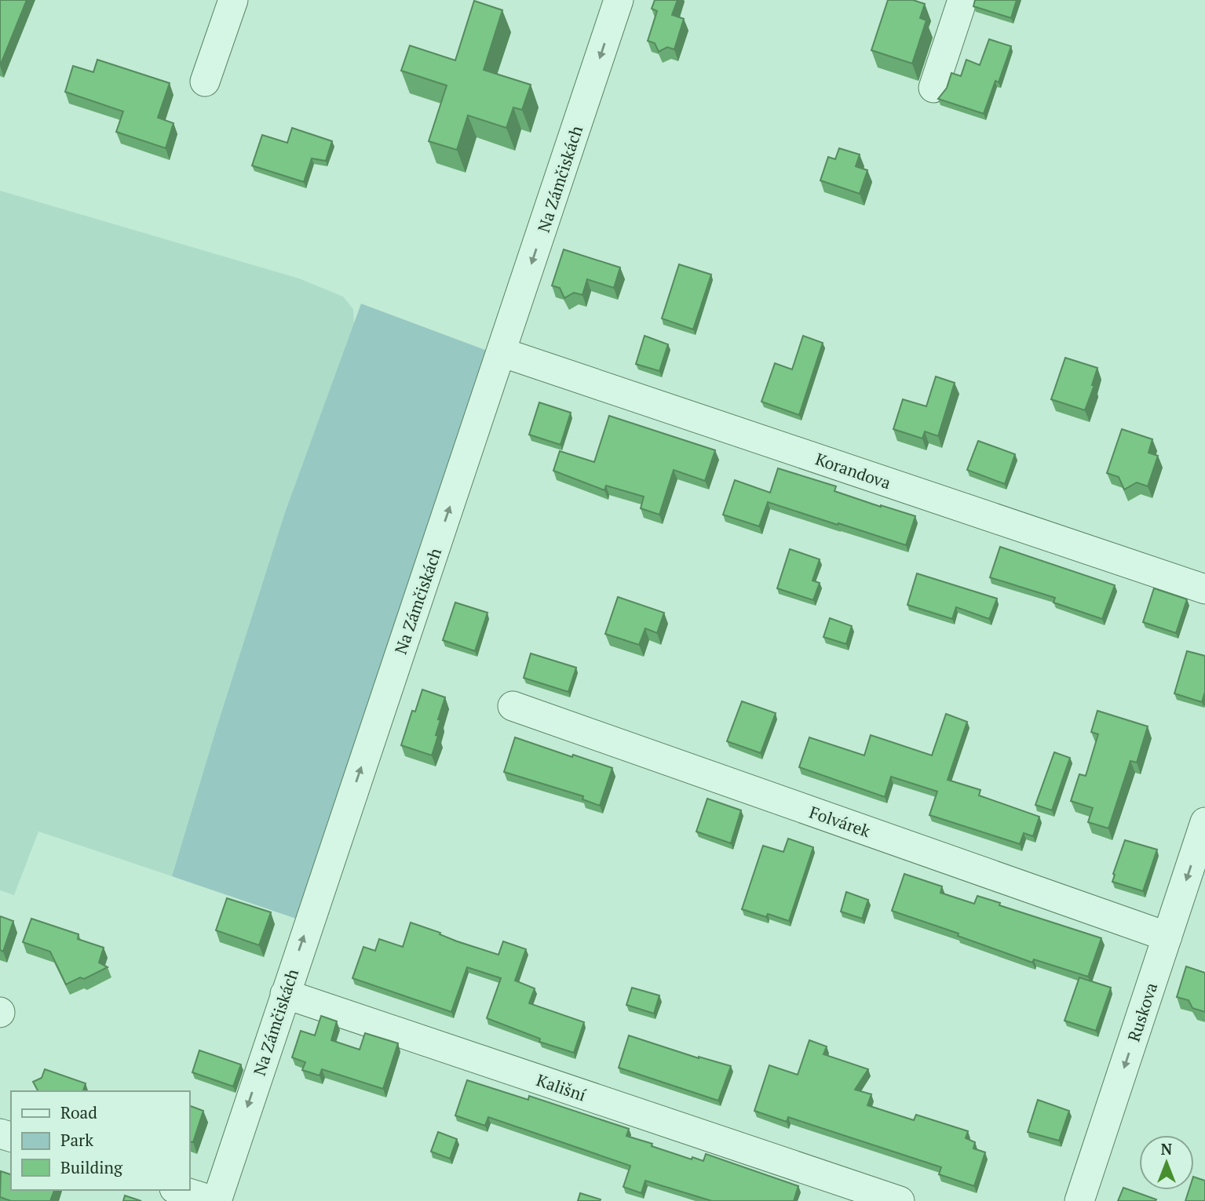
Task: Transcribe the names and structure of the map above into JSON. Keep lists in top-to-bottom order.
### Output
{
  "streets": {
    "street": [
      "Na Zámčiskách",
      "Korandova",
      "Folvárek",
      "Ruskova",
      "Kališní"
    ]
  },
  "crossings": [
    ["Na Zámčiskách", "Korandova"],
    ["Na Zámčiskách", "Kališní"],
    ["Folvárek", "Ruskova"]
  ],
  "one_way": ["Ruskova"],
  "legend": ["Road", "Park", "Building"],
  "north": "top"
}
